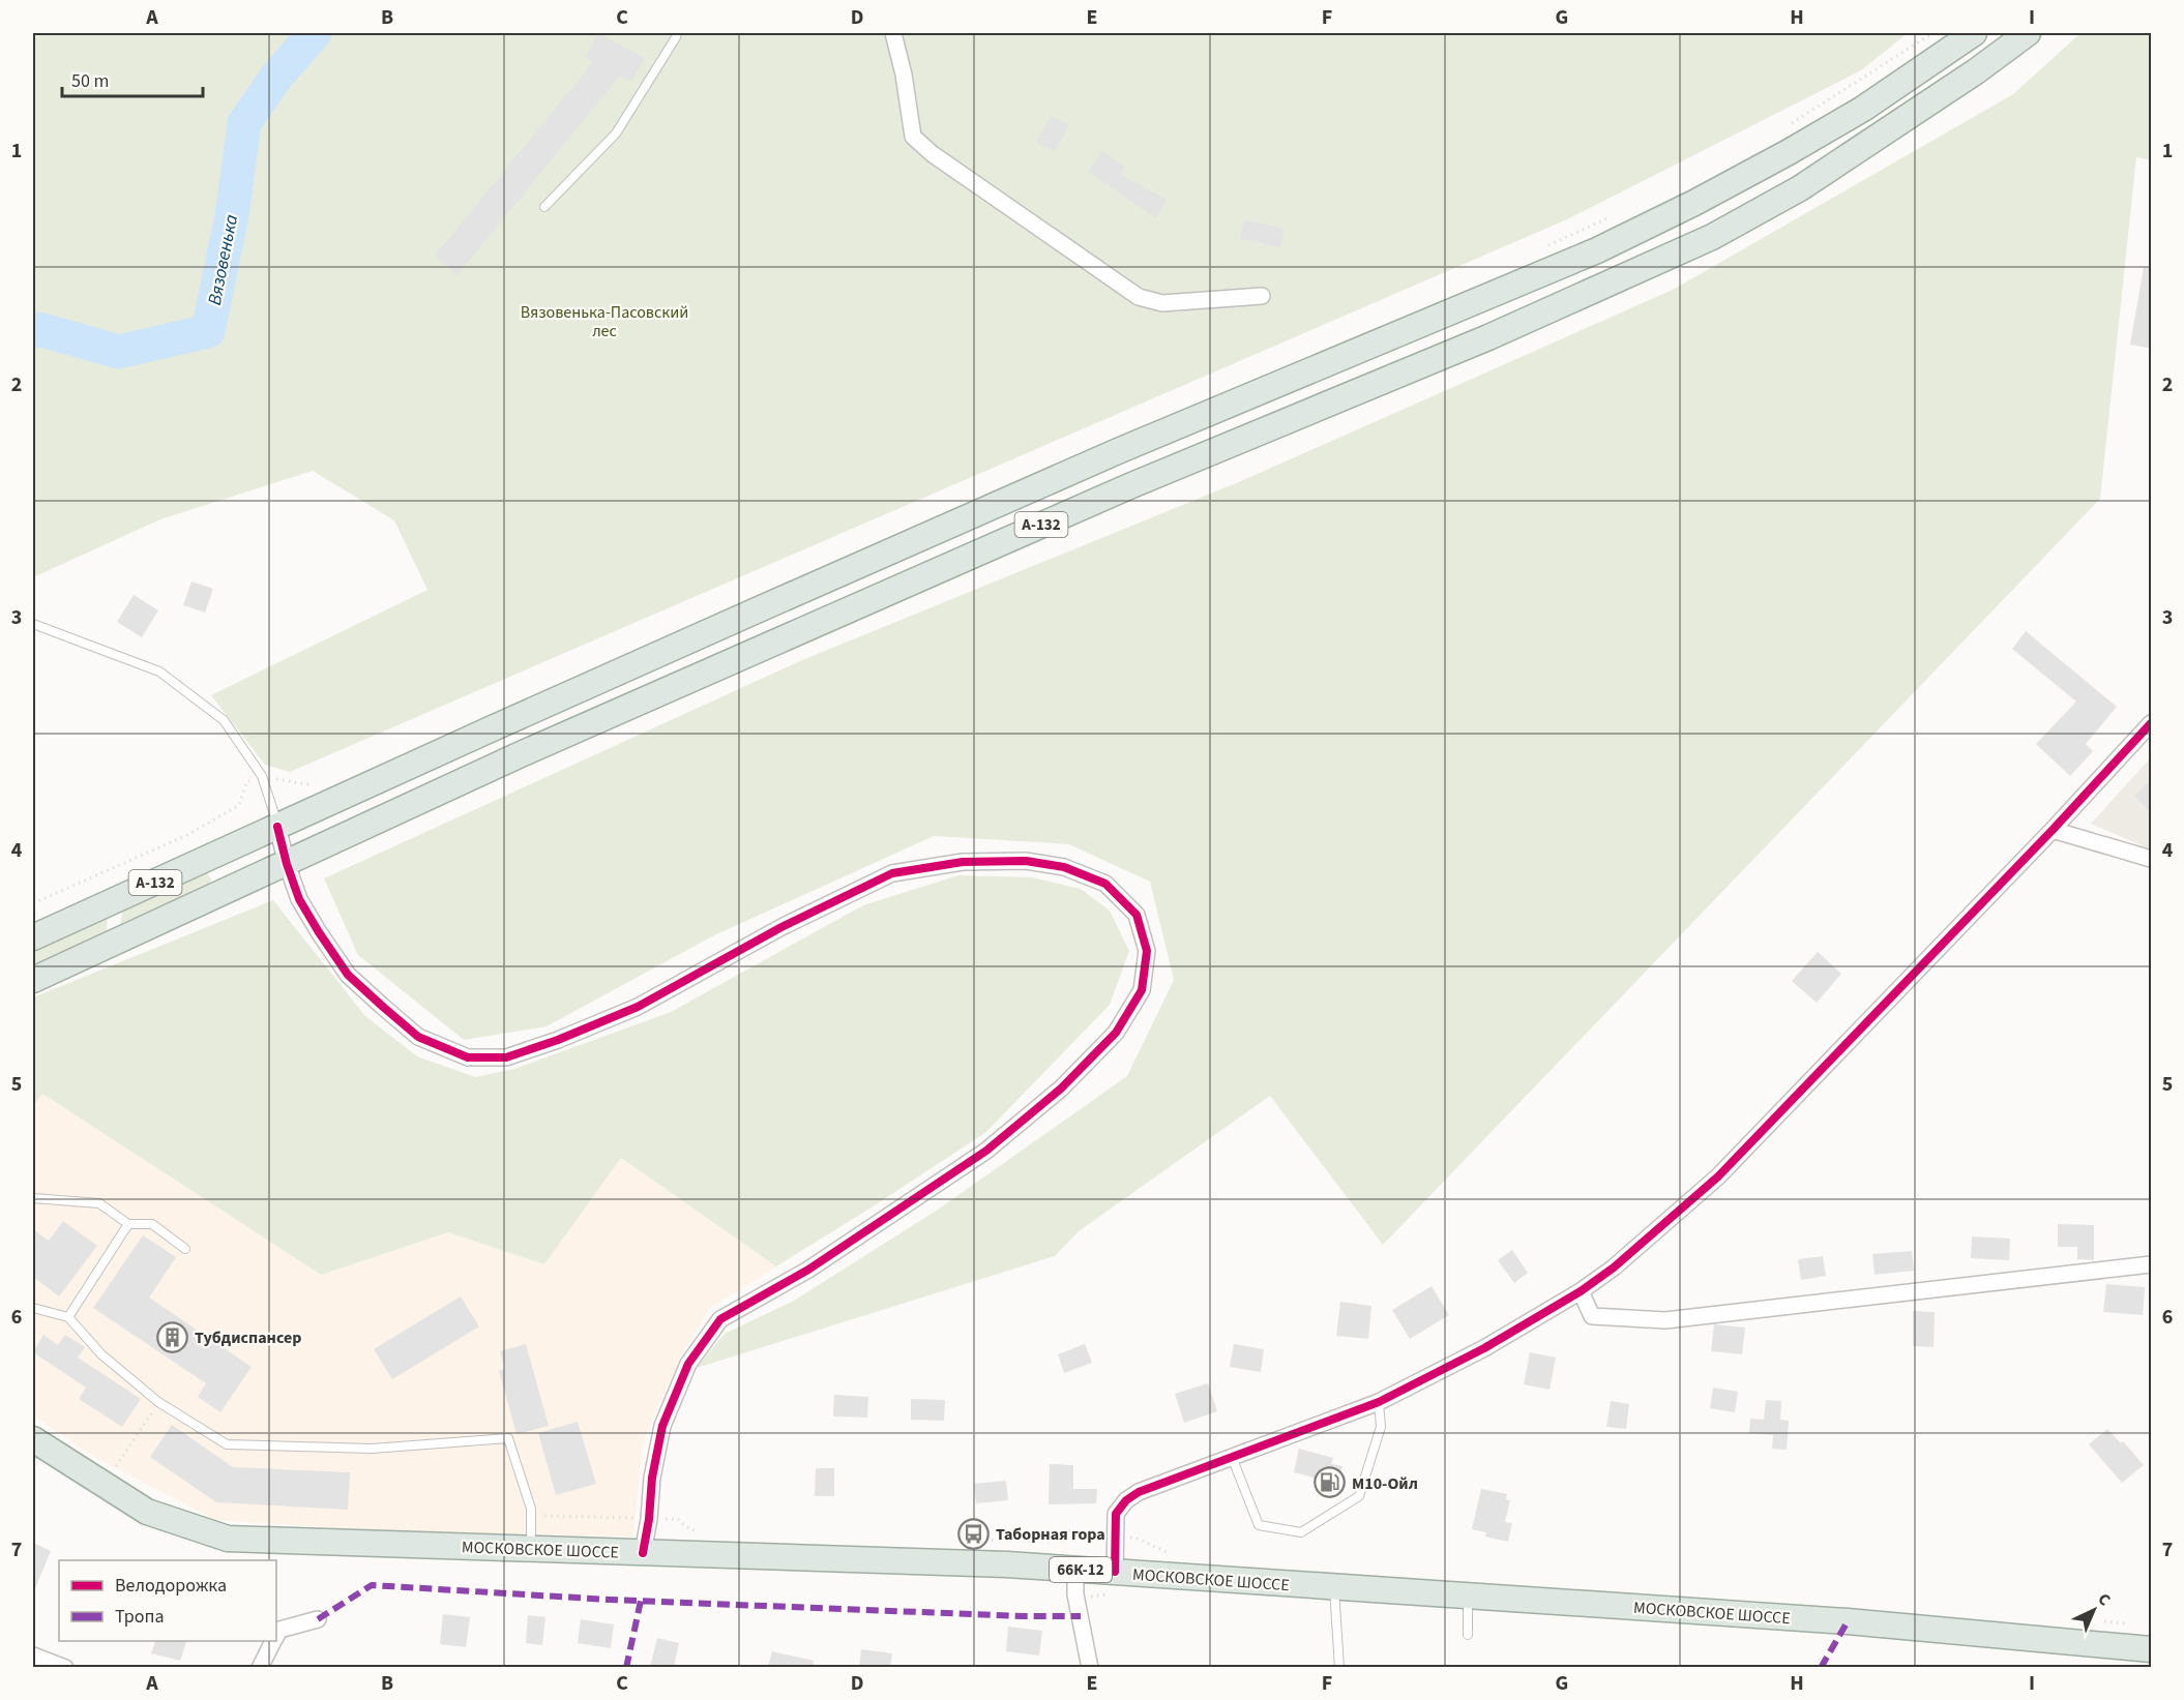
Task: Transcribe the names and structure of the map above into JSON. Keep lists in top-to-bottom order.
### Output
{
  "streets": {
    "main road": ["А-132", "МОСКОВСКОЕ ШОССЕ", "66К-12"]
  },
  "water": ["Вязовенька"],
  "parks": ["Вязовенька-Пасовский лес"],
  "places": {
    "building": ["Тубдиспансер"],
    "fuel station": ["М10-Ойл"],
    "bus stop": ["Таборная гора"]
  },
  "legend": ["Велодорожка", "Тропа"],
  "scale_bar": "50 m",
  "north": "top right",
  "grid": {
    "columns": [
      "A",
      "B",
      "C",
      "D",
      "E",
      "F",
      "G",
      "H",
      "I"
    ],
    "rows": [
      "1",
      "2",
      "3",
      "4",
      "5",
      "6",
      "7"
    ]
  }
}
